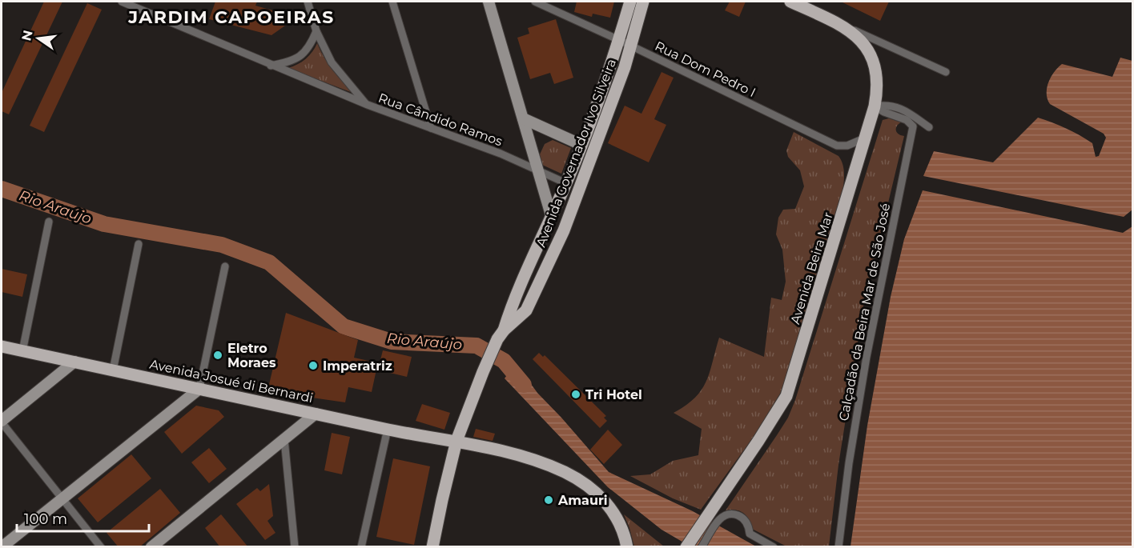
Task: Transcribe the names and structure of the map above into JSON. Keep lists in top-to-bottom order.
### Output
{
  "streets": {
    "main road": ["Avenida Governador Ivo Silveira", "Avenida Beira Mar", "Avenida Josué di Bernardi"],
    "street": ["Rua Dom Pedro I", "Rua Cândido Ramos", "Calçadão da Beira Mar de São José"]
  },
  "crossings": [
    ["Rua Dom Pedro I", "Avenida Governador Ivo Silveira"],
    ["Rua Dom Pedro I", "Avenida Beira Mar"],
    ["Rua Cândido Ramos", "Avenida Governador Ivo Silveira"],
    ["Avenida Beira Mar", "Calçadão da Beira Mar de São José"]
  ],
  "districts": ["JARDIM CAPOEIRAS"],
  "water": ["Rio Araújo"],
  "places": [
    "Eletro Moraes",
    "Imperatriz",
    "Tri Hotel",
    "Amauri"
  ],
  "scale_bar": "100 m",
  "north": "left"
}
